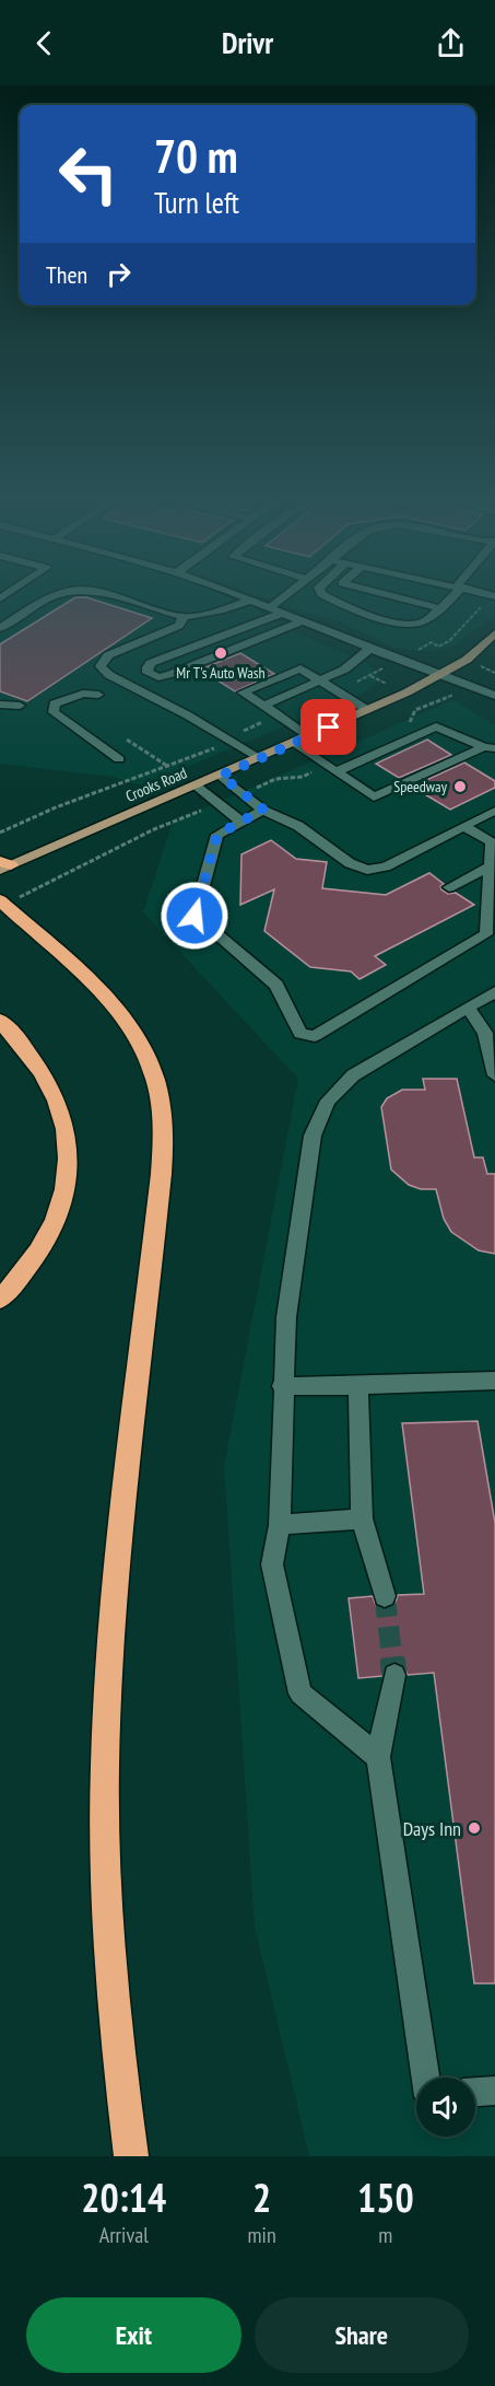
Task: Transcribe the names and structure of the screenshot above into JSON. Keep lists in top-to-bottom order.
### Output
{
  "streets": {
    "main road": ["Crooks Road"]
  },
  "places": ["Mr T's Auto Wash", "Speedway", "Days Inn"],
  "page": {
    "header": "Drivr",
    "turn": ["70 m", "Turn left"],
    "then": "Then",
    "eta": [
      "20:14",
      "Arrival",
      "2",
      "min",
      "150",
      "m"
    ],
    "buttons": ["Exit", "Share"]
  }
}
